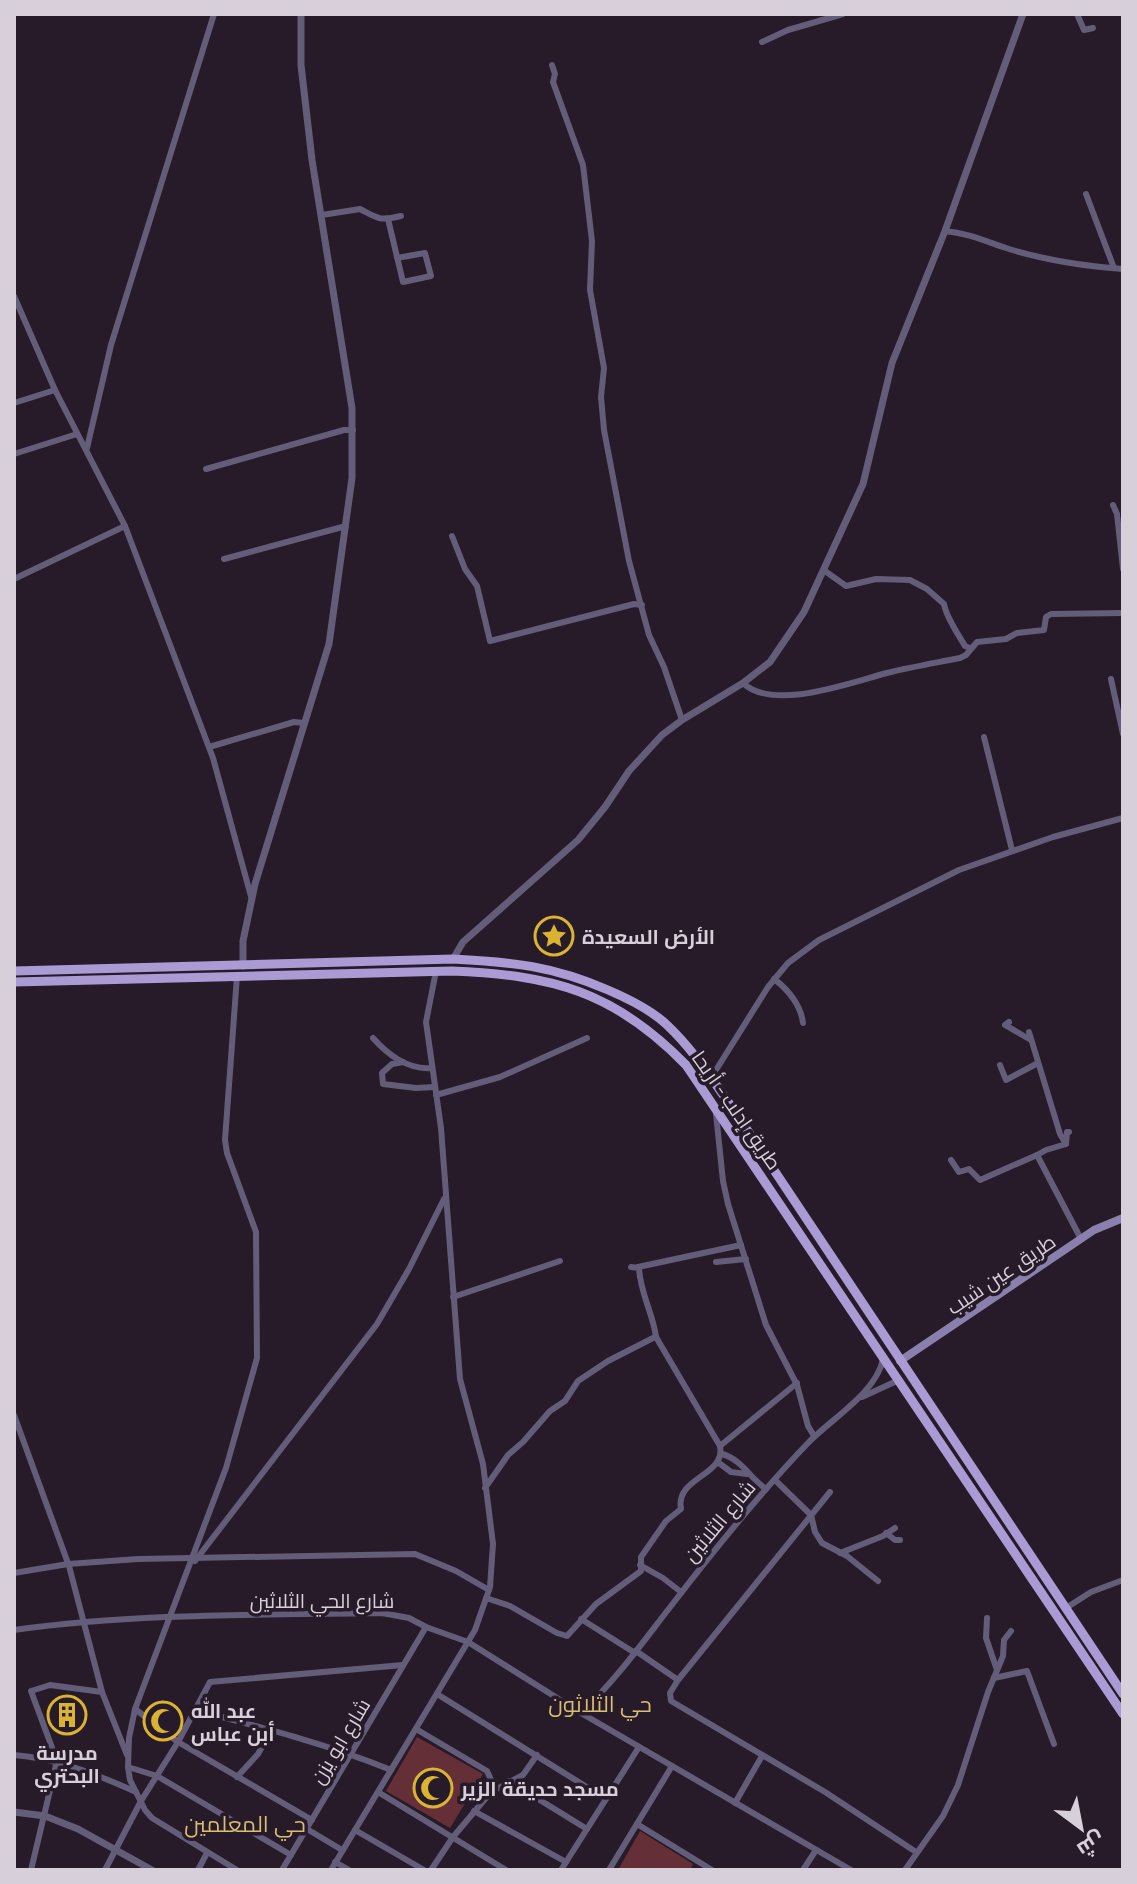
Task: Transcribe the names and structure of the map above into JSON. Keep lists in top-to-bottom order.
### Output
{
  "streets": {
    "main road": ["طريق إدلب - أريحا", "طريق عين شيب"],
    "street": ["شارع الثلاثين", "شارع الحي الثلاثين", "شارع ابو يزن"]
  },
  "crossings": [
    ["طريق إدلب - أريحا", "طريق عين شيب"],
    ["طريق إدلب - أريحا", "شارع الثلاثين"],
    ["شارع الثلاثين", "شارع الحي الثلاثين"],
    ["شارع الحي الثلاثين", "شارع ابو يزن"]
  ],
  "districts": ["حي الثلاثون", "حي المعلمين"],
  "places": {
    "place": ["الأرض السعيدة"],
    "building": ["مدرسة البحتري"],
    "mosque": ["عبد الله أبن عباس", "مسجد حديقة الزير"]
  },
  "north": "bottom right"
}
